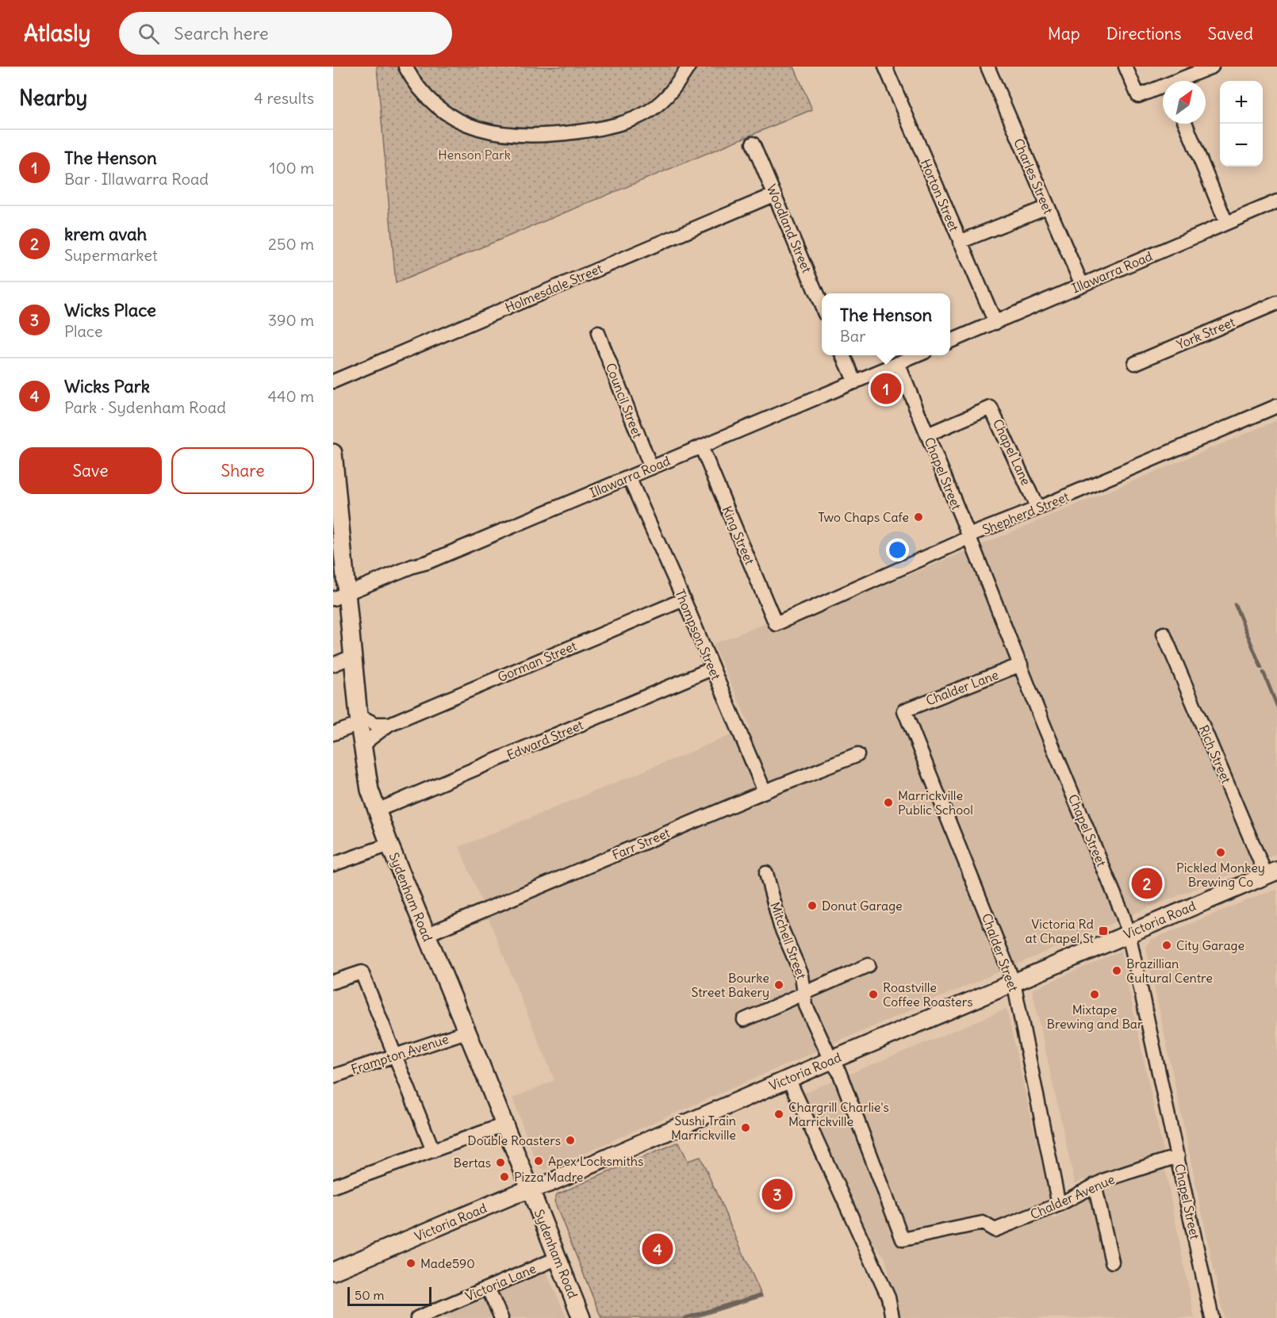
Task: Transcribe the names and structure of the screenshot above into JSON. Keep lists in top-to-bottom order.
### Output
{
  "streets": {
    "main road": ["Sydenham Road", "Victoria Road"],
    "street": [
      "Charles Street",
      "Horton Street",
      "Woodland Street",
      "Illawarra Road",
      "Holmesdale Street",
      "York Street",
      "Council Street",
      "Chapel Lane",
      "Chapel Street",
      "Shepherd Street",
      "King Street",
      "Thompson Street",
      "Gorman Street",
      "Chalder Lane",
      "Edward Street",
      "Rich Street",
      "Farr Street",
      "Mitchell Street",
      "Chalder Street",
      "Frampton Avenue",
      "Chalder Avenue",
      "Victoria Lane"
    ]
  },
  "crossings": [
    ["Charles Street", "Illawarra Road"],
    ["Horton Street", "Illawarra Road"],
    ["Woodland Street", "Holmesdale Street"],
    ["Illawarra Road", "Council Street"],
    ["Illawarra Road", "Chapel Street"],
    ["Illawarra Road", "King Street"],
    ["Illawarra Road", "Thompson Street"],
    ["Illawarra Road", "Sydenham Road"],
    ["Chapel Lane", "Chapel Street"],
    ["Chapel Lane", "Shepherd Street"],
    ["Chapel Street", "Shepherd Street"],
    ["Chapel Street", "Chalder Lane"],
    ["Chapel Street", "Victoria Road"],
    ["Chapel Street", "Chalder Avenue"],
    ["Shepherd Street", "King Street"],
    ["Thompson Street", "Gorman Street"],
    ["Thompson Street", "Edward Street"],
    ["Thompson Street", "Farr Street"],
    ["Gorman Street", "Sydenham Road"],
    ["Chalder Lane", "Chalder Street"],
    ["Edward Street", "Sydenham Road"],
    ["Rich Street", "Victoria Road"],
    ["Farr Street", "Sydenham Road"],
    ["Sydenham Road", "Victoria Road"],
    ["Sydenham Road", "Frampton Avenue"],
    ["Sydenham Road", "Victoria Lane"],
    ["Victoria Road", "Mitchell Street"],
    ["Victoria Road", "Chalder Street"],
    ["Mitchell Street", "Chalder Avenue"],
    ["Chalder Street", "Chalder Avenue"]
  ],
  "parks": ["Henson Park"],
  "places": {
    "other": [
      "Two Chaps Cafe",
      "Marrickville Public School",
      "Pickled Monkey Brewing Co",
      "Donut Garage",
      "City Garage",
      "Brazillian Cultural Centre",
      "Bourke Street Bakery",
      "Roastville Coffee Roasters",
      "Mixtape Brewing and Bar",
      "Chargrill Charlie's Marrickville",
      "Sushi Train Marrickville",
      "Double Roasters",
      "Apex Locksmiths",
      "Bertas",
      "Pizza Madre",
      "Made590"
    ],
    "transit": ["Victoria Rd at Chapel St"]
  },
  "scale_bar": "50 m",
  "north": "top right",
  "page": {
    "header": "Atlasly",
    "search": "Search here",
    "nav": ["Map", "Directions", "Saved"],
    "heading": ["Nearby", "4 results"],
    "map_buttons": ["+", "−"],
    "list": [
      {
        "mark": "1",
        "name": "The Henson",
        "note": "Bar · Illawarra Road",
        "value": "100 m"
      },
      {
        "mark": "2",
        "name": "krem avah",
        "note": "Supermarket",
        "value": "250 m"
      },
      {
        "mark": "3",
        "name": "Wicks Place",
        "note": "Place",
        "value": "390 m"
      },
      {
        "mark": "4",
        "name": "Wicks Park",
        "note": "Park · Sydenham Road",
        "value": "440 m"
      }
    ],
    "popup": ["The Henson", "Bar"],
    "pins": [
      "1",
      "2",
      "3",
      "4"
    ],
    "buttons": ["Save", "Share"],
    "scale": "50 m"
  }
}
